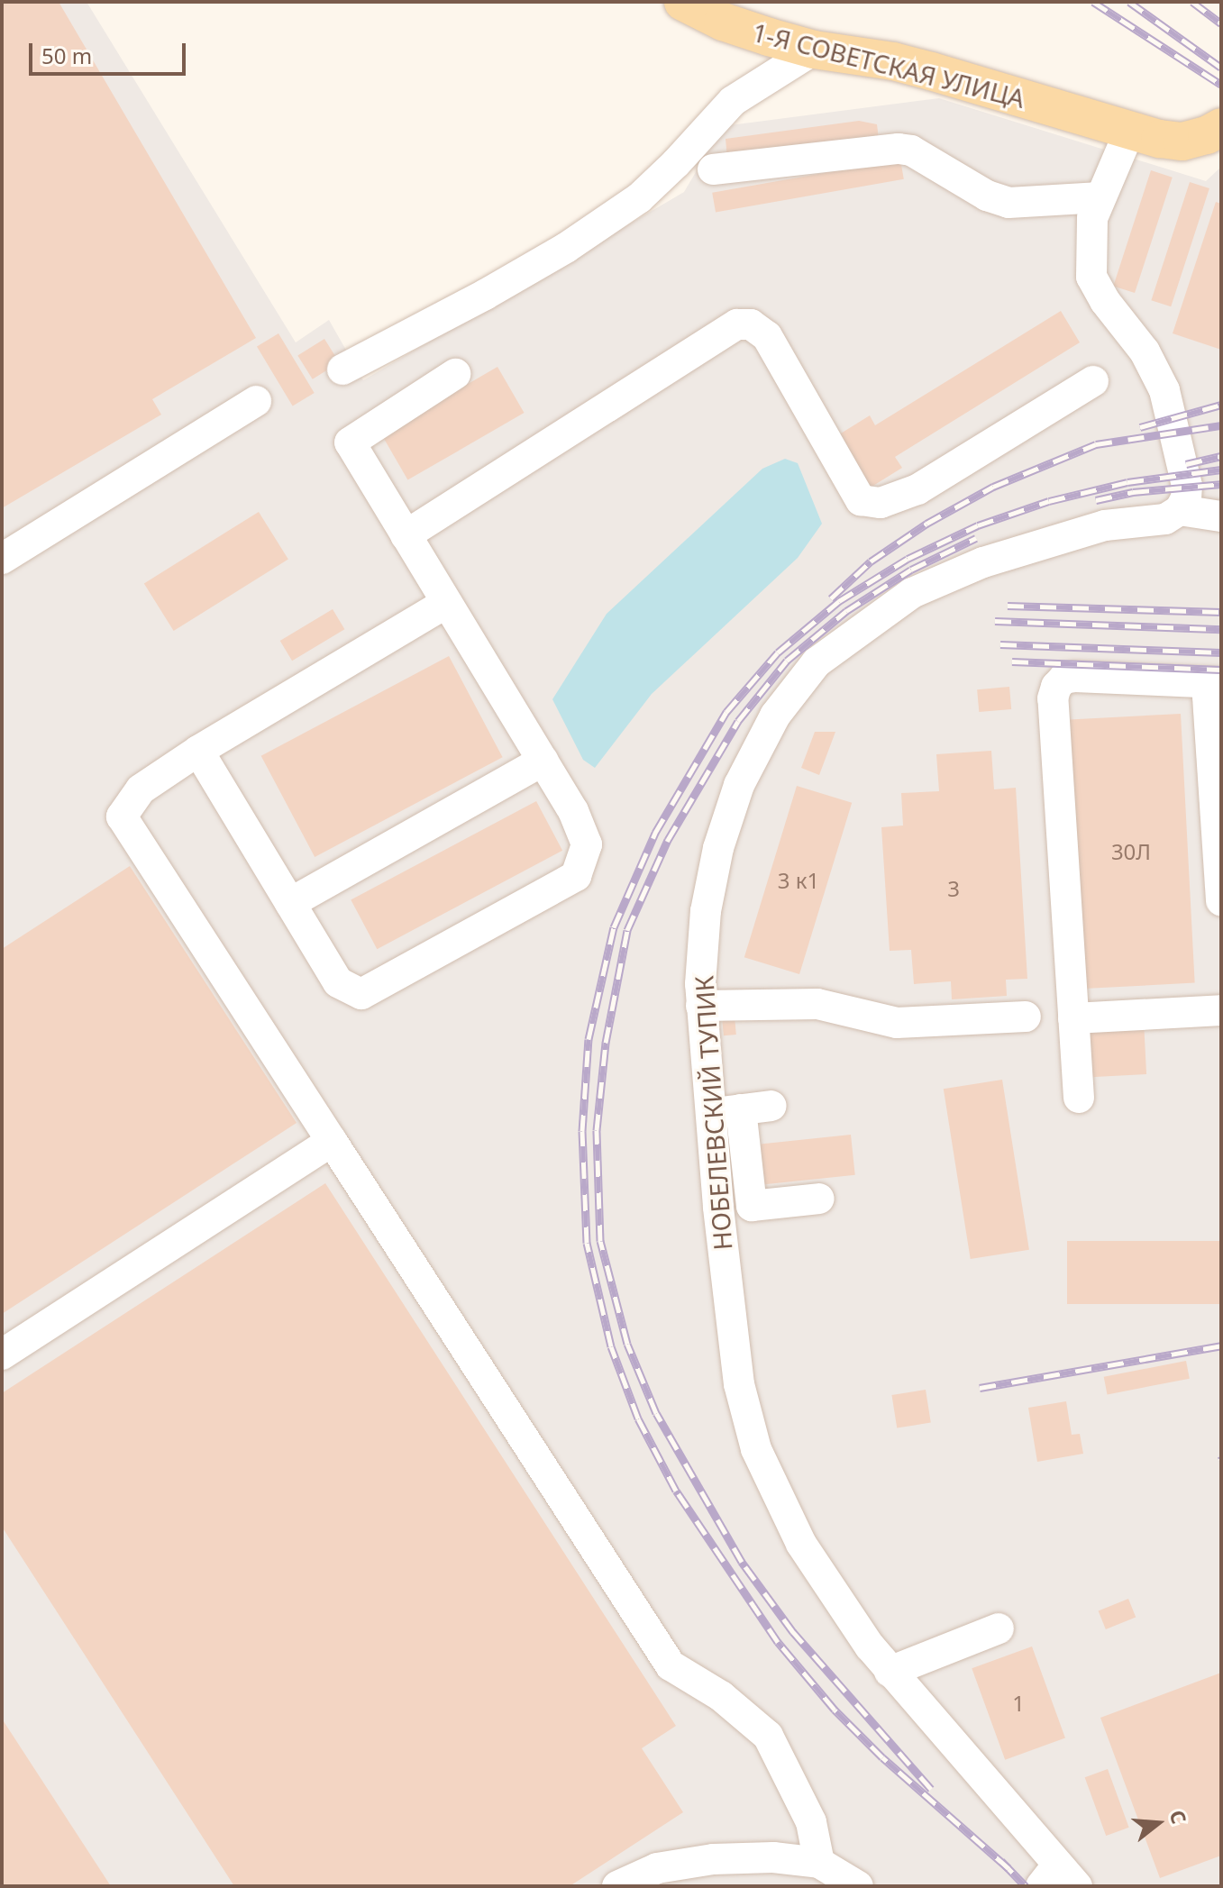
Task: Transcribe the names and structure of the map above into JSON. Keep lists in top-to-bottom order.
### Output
{
  "streets": {
    "main road": ["1-Я СОВЕТСКАЯ УЛИЦА"],
    "street": ["НОБЕЛЕВСКИЙ ТУПИК"]
  },
  "house_numbers": [
    "30Л",
    "3 к1",
    "3",
    "1"
  ],
  "scale_bar": "50 m",
  "north": "right"
}
